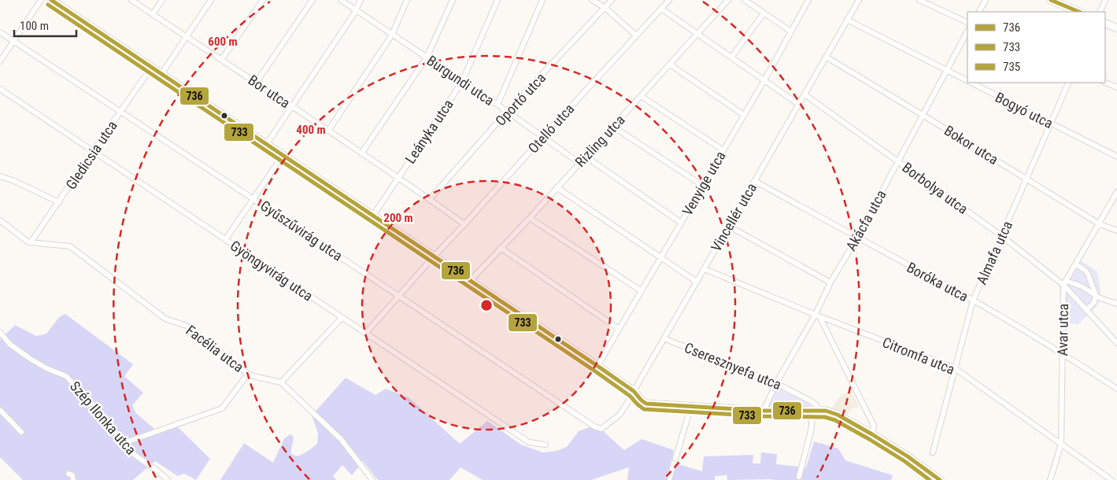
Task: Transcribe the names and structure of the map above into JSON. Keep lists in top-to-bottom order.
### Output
{
  "streets": {
    "street": [
      "Burgundi utca",
      "Bor utca",
      "Oportó utca",
      "Bogyó utca",
      "Otelló utca",
      "Leányka utca",
      "Rizling utca",
      "Bokor utca",
      "Gledicsia utca",
      "Venyige utca",
      "Borbolya utca",
      "Vincellér utca",
      "Akácfa utca",
      "Gyűszűvirág utca",
      "Almafa utca",
      "Gyöngyvirág utca",
      "Boróka utca",
      "Avar utca",
      "Facélia utca",
      "Citromfa utca",
      "Cseresznyefa utca",
      "Szép Ilonka utca"
    ]
  },
  "crossings": [
    ["Burgundi utca", "Oportó utca"],
    ["Burgundi utca", "Otelló utca"],
    ["Burgundi utca", "Leányka utca"],
    ["Burgundi utca", "Rizling utca"],
    ["Bor utca", "Oportó utca"],
    ["Bor utca", "Otelló utca"],
    ["Bor utca", "Leányka utca"],
    ["Bogyó utca", "Vincellér utca"],
    ["Bogyó utca", "Akácfa utca"],
    ["Bogyó utca", "Almafa utca"],
    ["Otelló utca", "Gyűszűvirág utca"],
    ["Otelló utca", "Gyöngyvirág utca"],
    ["Bokor utca", "Vincellér utca"],
    ["Bokor utca", "Akácfa utca"],
    ["Bokor utca", "Almafa utca"],
    ["Bokor utca", "Avar utca"],
    ["Gledicsia utca", "Gyűszűvirág utca"],
    ["Gledicsia utca", "Gyöngyvirág utca"],
    ["Gledicsia utca", "Facélia utca"],
    ["Borbolya utca", "Vincellér utca"],
    ["Borbolya utca", "Akácfa utca"],
    ["Borbolya utca", "Almafa utca"],
    ["Borbolya utca", "Avar utca"],
    ["Vincellér utca", "Gyűszűvirág utca"],
    ["Vincellér utca", "Boróka utca"],
    ["Vincellér utca", "Citromfa utca"],
    ["Vincellér utca", "Cseresznyefa utca"],
    ["Akácfa utca", "Boróka utca"],
    ["Akácfa utca", "Citromfa utca"],
    ["Akácfa utca", "Cseresznyefa utca"],
    ["Almafa utca", "Boróka utca"],
    ["Almafa utca", "Citromfa utca"],
    ["Boróka utca", "Avar utca"],
    ["Avar utca", "Citromfa utca"]
  ],
  "lines": ["transit line 736", "transit line 735", "transit line 733"],
  "legend": ["736", "733", "735"],
  "scale_bar": "100 m",
  "rings": ["600 m", "400 m", "200 m"]
}
